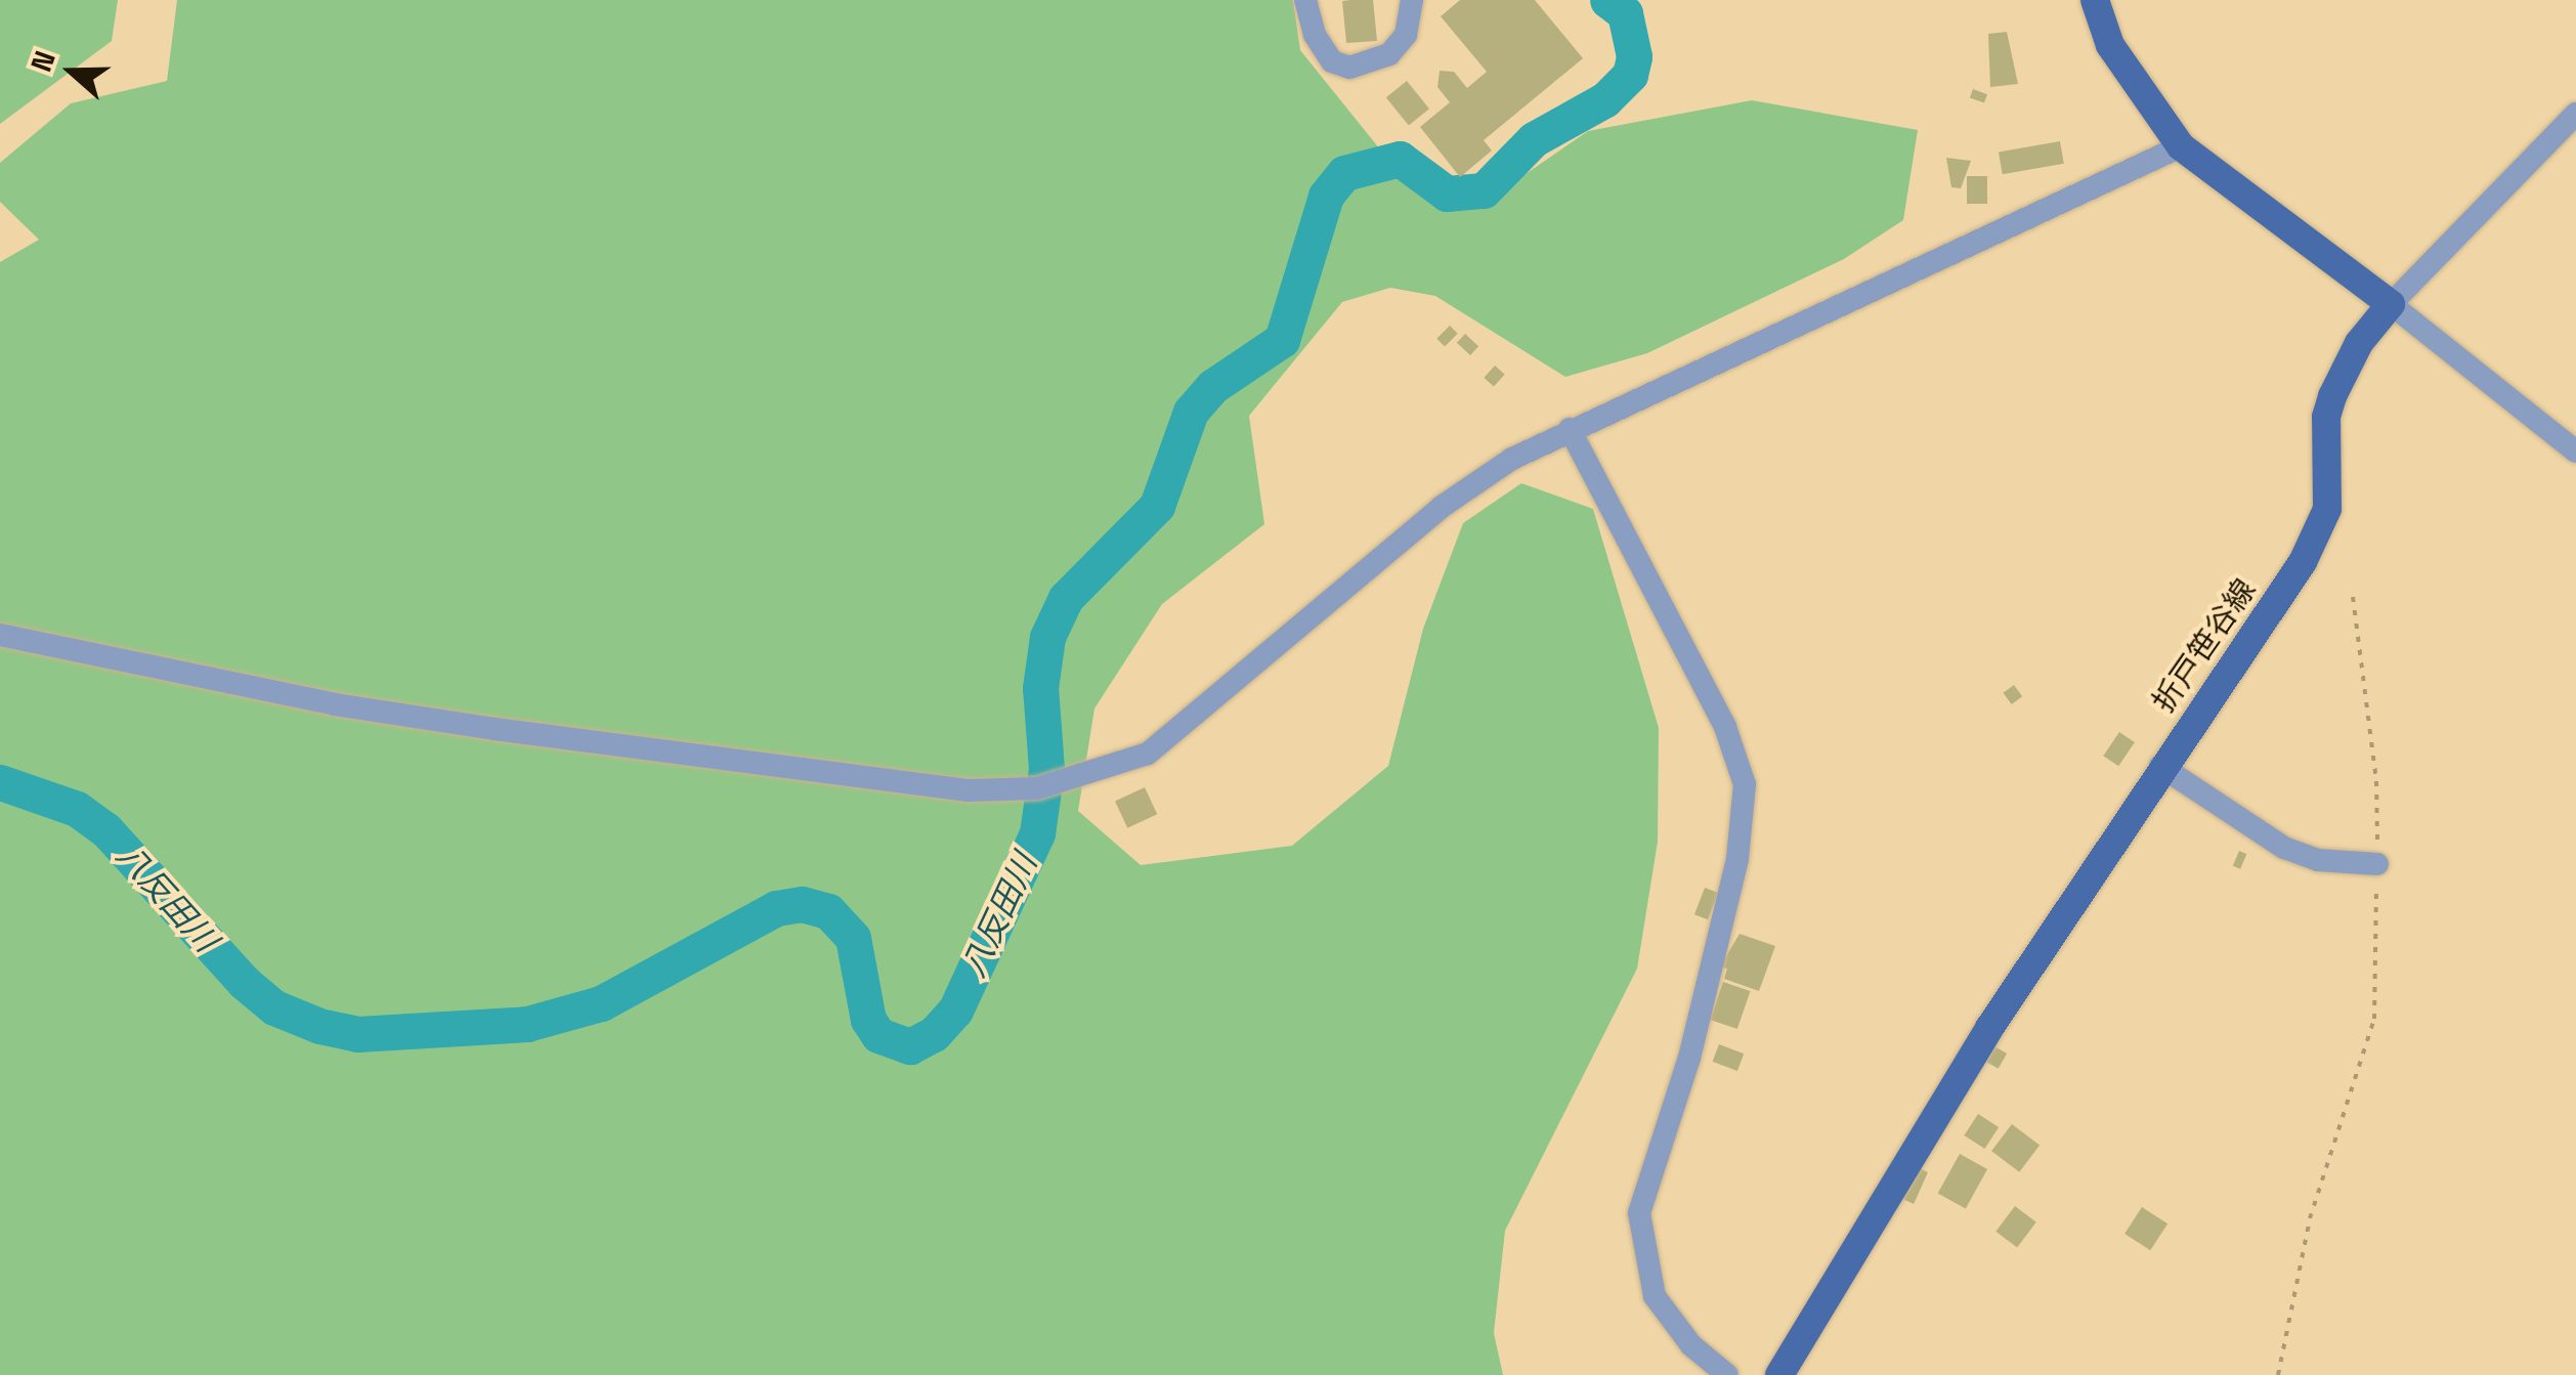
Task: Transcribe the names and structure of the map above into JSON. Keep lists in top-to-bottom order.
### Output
{
  "streets": {
    "main road": ["折戸笹谷線"]
  },
  "water": ["八反田川"],
  "north": "left"
}
